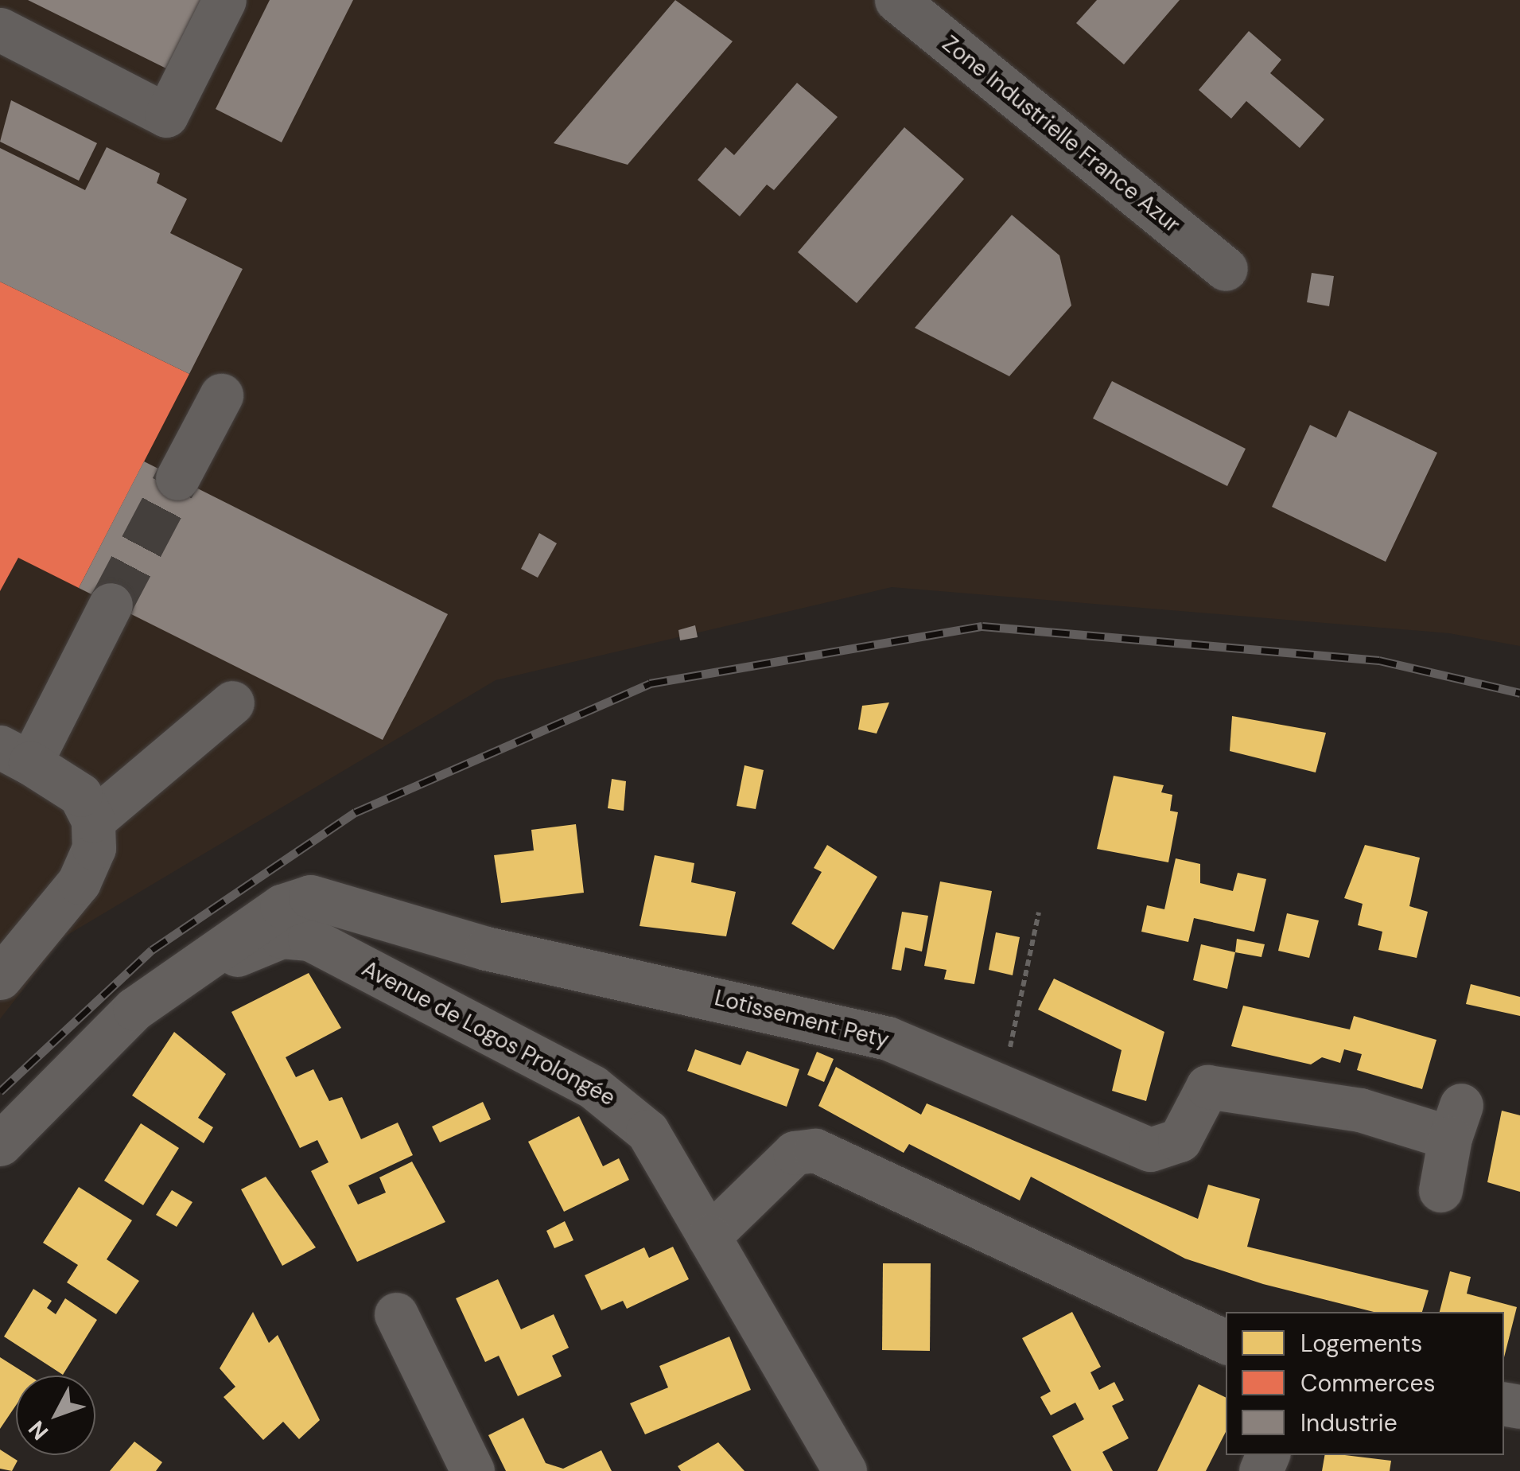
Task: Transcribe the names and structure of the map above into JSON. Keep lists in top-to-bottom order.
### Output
{
  "streets": {
    "street": ["Zone Industrielle France Azur", "Lotissement Pety", "Avenue de Logos Prolongée"]
  },
  "crossings": [
    ["Lotissement Pety", "Avenue de Logos Prolongée"]
  ],
  "legend": ["Logements", "Commerces", "Industrie"],
  "north": "bottom left"
}
